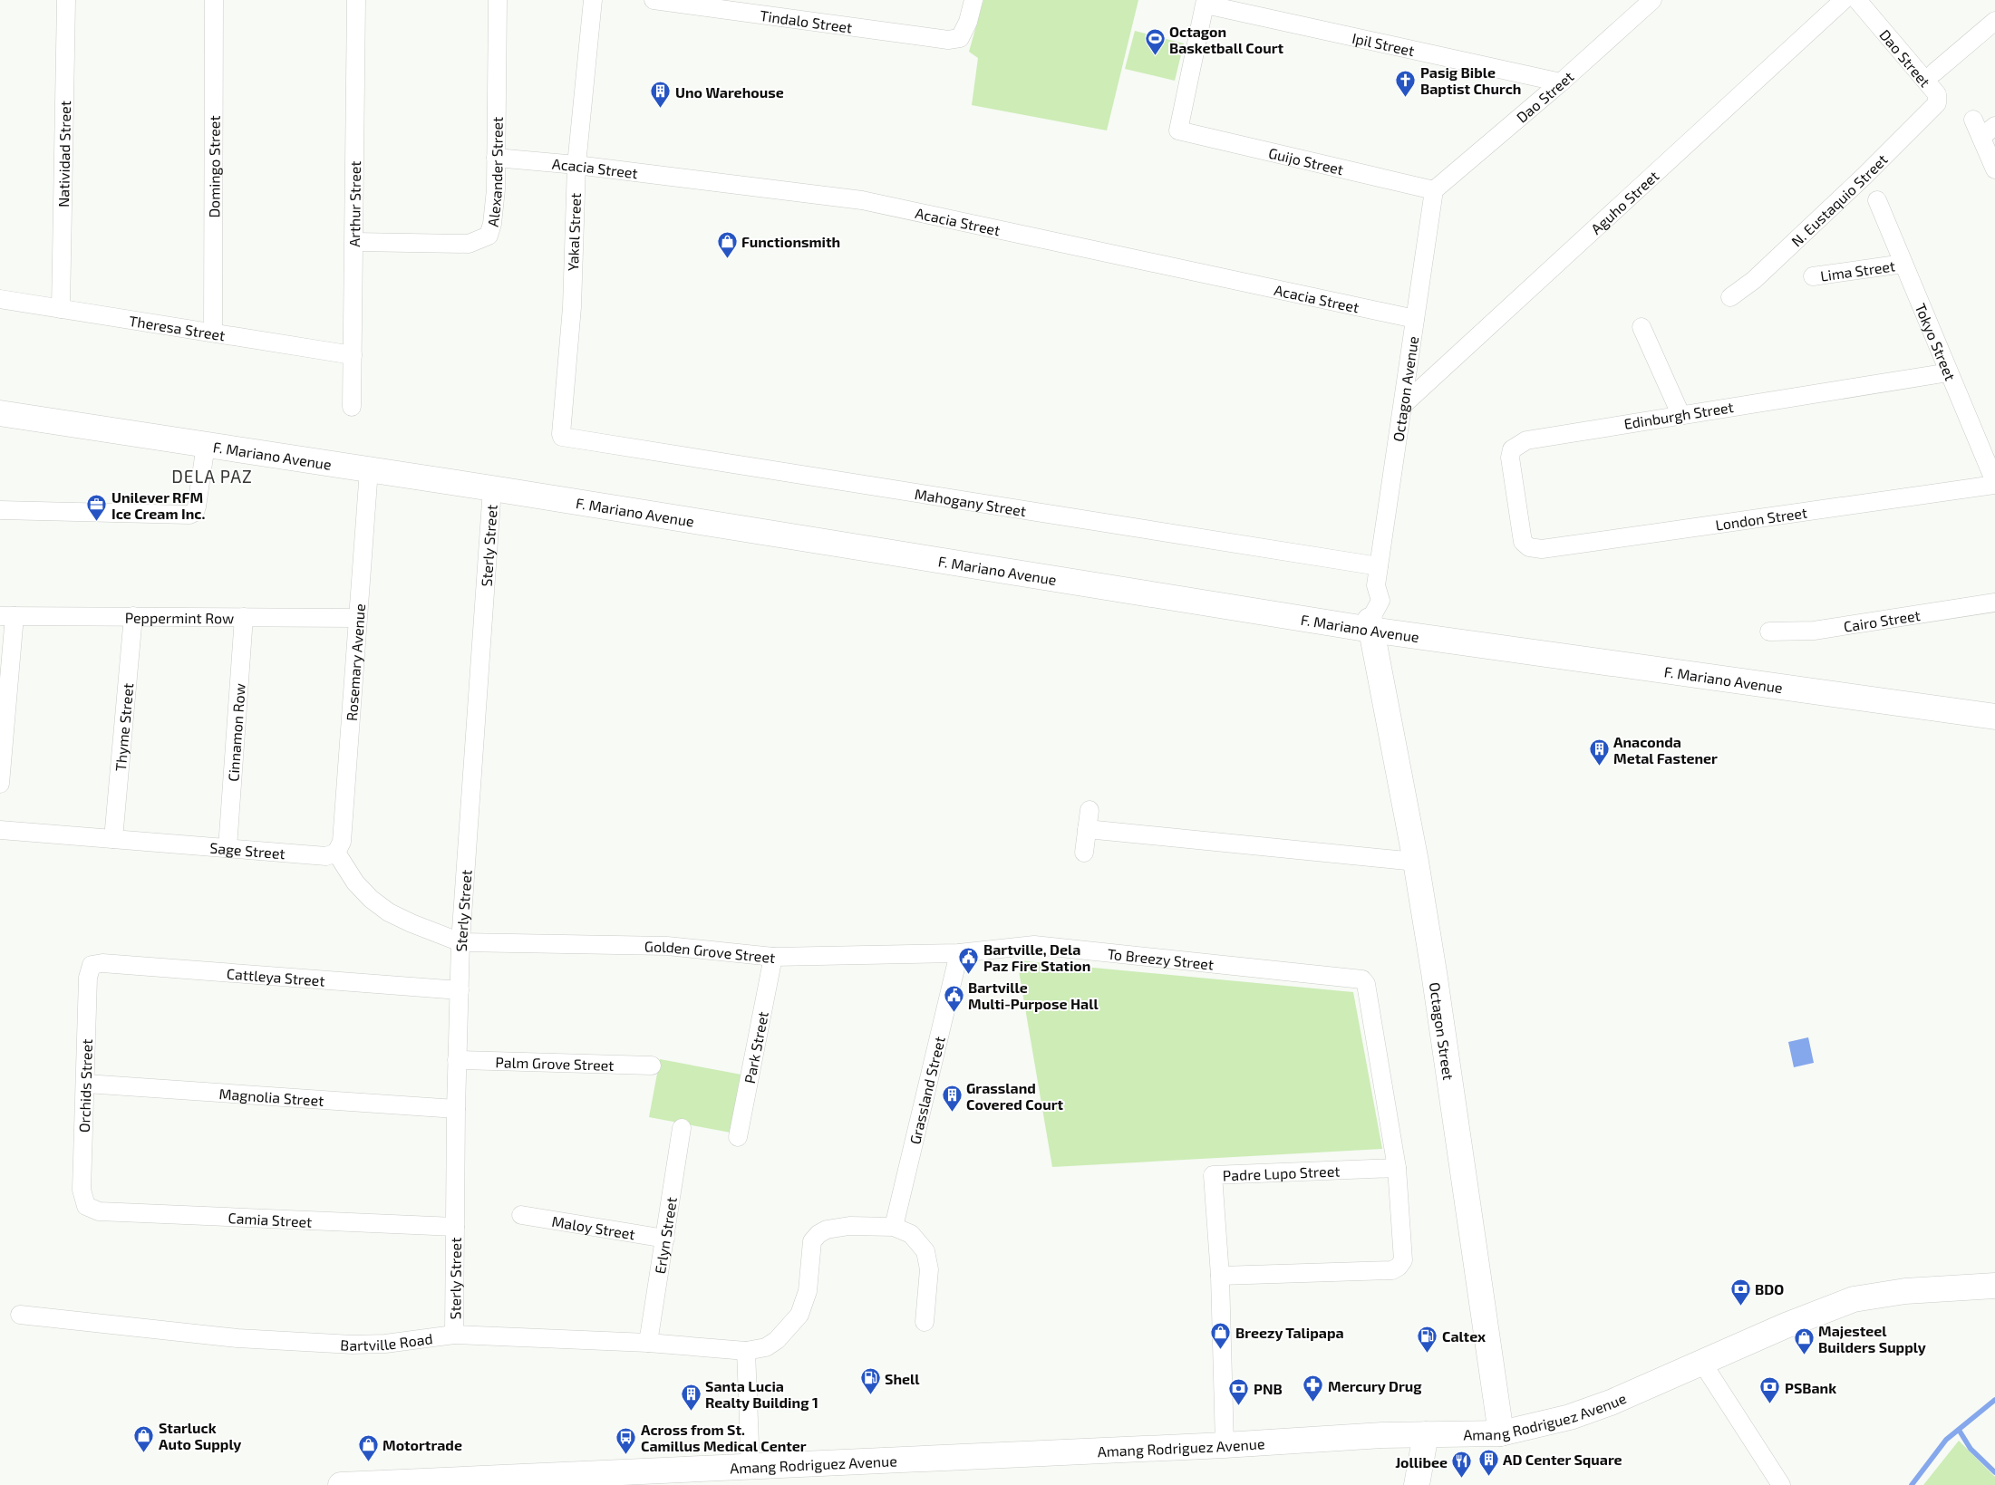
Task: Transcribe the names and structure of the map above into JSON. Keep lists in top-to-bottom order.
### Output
{
  "streets": {
    "street": [
      "Tindalo Street",
      "Ipil Street",
      "Dao Street",
      "Natividad Street",
      "Guijo Street",
      "Domingo Street",
      "Acacia Street",
      "Alexander Street",
      "N. Eustaquio Street",
      "Aguho Street",
      "Arthur Street",
      "Yakal Street",
      "Lima Street",
      "Theresa Street",
      "Tokyo Street",
      "Octagon Avenue",
      "Edinburgh Street",
      "F. Mariano Avenue",
      "Mahogany Street",
      "London Street",
      "Sterly Street",
      "Peppermint Row",
      "Cairo Street",
      "Rosemary Avenue",
      "Thyme Street",
      "Cinnamon Row",
      "Sage Street",
      "Golden Grove Street",
      "To Breezy Street",
      "Cattleya Street",
      "Octagon Street",
      "Park Street",
      "Palm Grove Street",
      "Orchids Street",
      "Grassland Street",
      "Magnolia Street",
      "Padre Lupo Street",
      "Camia Street",
      "Maloy Street",
      "Erlyn Street",
      "Bartville Road",
      "Amang Rodriguez Avenue"
    ]
  },
  "crossings": [
    ["Ipil Street", "Dao Street"],
    ["Ipil Street", "Guijo Street"],
    ["Dao Street", "Guijo Street"],
    ["Dao Street", "N. Eustaquio Street"],
    ["Dao Street", "Octagon Avenue"],
    ["Natividad Street", "Theresa Street"],
    ["Guijo Street", "Octagon Avenue"],
    ["Domingo Street", "Theresa Street"],
    ["Acacia Street", "Alexander Street"],
    ["Acacia Street", "Yakal Street"],
    ["Acacia Street", "Octagon Avenue"],
    ["Alexander Street", "Arthur Street"],
    ["Aguho Street", "Octagon Avenue"],
    ["Arthur Street", "Theresa Street"],
    ["Yakal Street", "Mahogany Street"],
    ["Lima Street", "Tokyo Street"],
    ["Tokyo Street", "Edinburgh Street"],
    ["Tokyo Street", "London Street"],
    ["Octagon Avenue", "F. Mariano Avenue"],
    ["Octagon Avenue", "Mahogany Street"],
    ["Octagon Avenue", "Octagon Street"],
    ["Edinburgh Street", "London Street"],
    ["F. Mariano Avenue", "Sterly Street"],
    ["F. Mariano Avenue", "Rosemary Avenue"],
    ["F. Mariano Avenue", "Octagon Street"],
    ["Sterly Street", "Golden Grove Street"],
    ["Sterly Street", "Cattleya Street"],
    ["Sterly Street", "Palm Grove Street"],
    ["Sterly Street", "Magnolia Street"],
    ["Sterly Street", "Camia Street"],
    ["Sterly Street", "Bartville Road"],
    ["Peppermint Row", "Rosemary Avenue"],
    ["Peppermint Row", "Thyme Street"],
    ["Peppermint Row", "Cinnamon Row"],
    ["Rosemary Avenue", "Sage Street"],
    ["Thyme Street", "Sage Street"],
    ["Cinnamon Row", "Sage Street"],
    ["Golden Grove Street", "To Breezy Street"],
    ["Golden Grove Street", "Park Street"],
    ["Golden Grove Street", "Grassland Street"],
    ["To Breezy Street", "Grassland Street"],
    ["To Breezy Street", "Padre Lupo Street"],
    ["Cattleya Street", "Orchids Street"],
    ["Octagon Street", "Amang Rodriguez Avenue"],
    ["Orchids Street", "Magnolia Street"],
    ["Orchids Street", "Camia Street"],
    ["Padre Lupo Street", "Amang Rodriguez Avenue"],
    ["Maloy Street", "Erlyn Street"],
    ["Erlyn Street", "Bartville Road"]
  ],
  "districts": ["DELA PAZ"],
  "places": {
    "sports": ["Octagon Basketball Court"],
    "church": ["Pasig Bible Baptist Church"],
    "building": [
      "Uno Warehouse",
      "Anaconda Metal Fastener",
      "Grassland Covered Court",
      "Santa Lucia Realty Building 1",
      "AD Center Square"
    ],
    "shop": [
      "Functionsmith",
      "Breezy Talipapa",
      "Majesteel Builders Supply",
      "Starluck Auto Supply",
      "Motortrade"
    ],
    "office": ["Unilever RFM Ice Cream Inc."],
    "public building": ["Bartville, Dela Paz Fire Station", "Bartville Multi-Purpose Hall"],
    "bank": ["BDO", "PSBank", "PNB"],
    "fuel station": ["Caltex", "Shell"],
    "pharmacy": ["Mercury Drug"],
    "bus stop": ["Across from St. Camillus Medical Center"],
    "restaurant": ["Jollibee"]
  }
}
